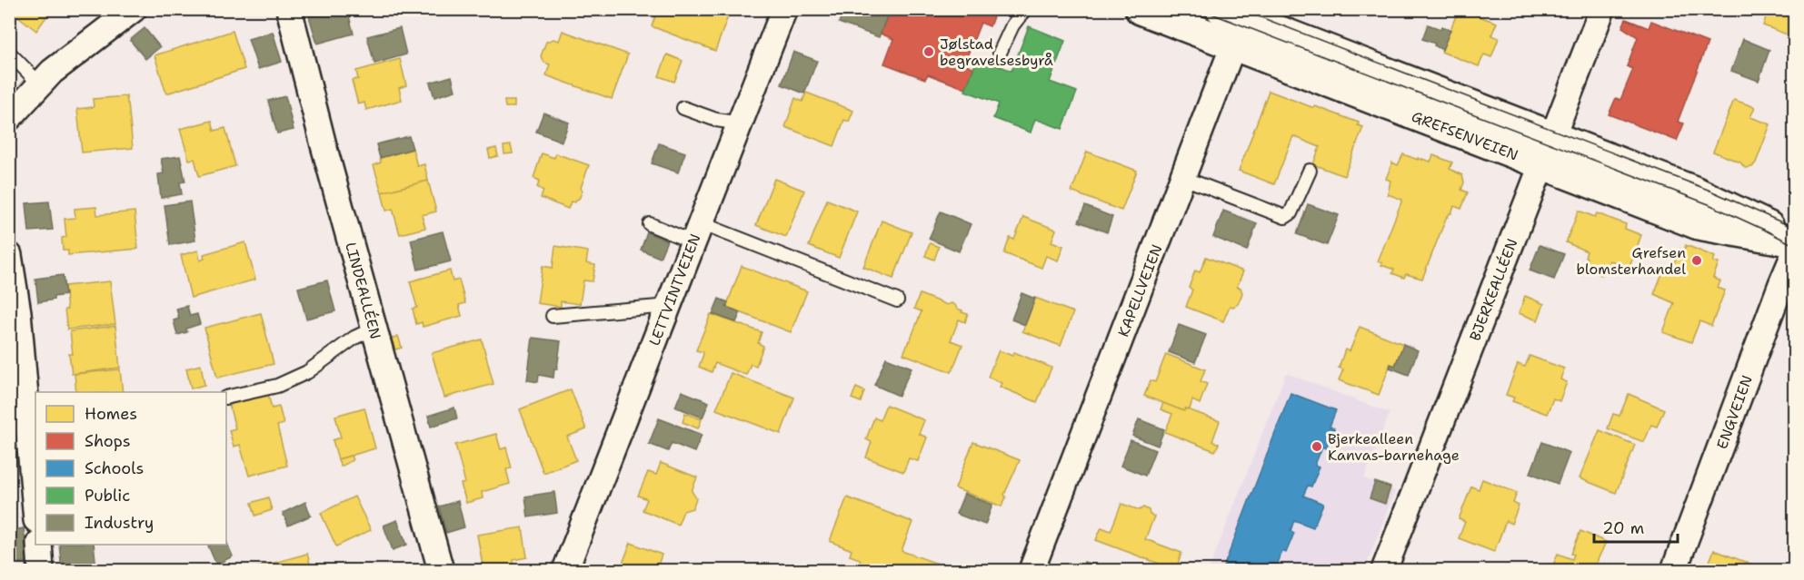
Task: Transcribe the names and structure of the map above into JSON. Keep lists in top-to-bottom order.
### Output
{
  "streets": {
    "main road": ["GREFSENVEIEN"],
    "street": [
      "LETTVINTVEIEN",
      "BJERKEALLÉEN",
      "LINDEALLÉEN",
      "KAPELLVEIEN",
      "ENGVEIEN"
    ]
  },
  "crossings": [
    ["GREFSENVEIEN", "BJERKEALLÉEN"],
    ["GREFSENVEIEN", "KAPELLVEIEN"]
  ],
  "places": ["Jølstad begravelsesbyrå", "Grefsen blomsterhandel", "Bjerkealleen Kanvas-barnehage"],
  "legend": [
    "Homes",
    "Shops",
    "Schools",
    "Public",
    "Industry"
  ],
  "scale_bar": "20 m"
}
